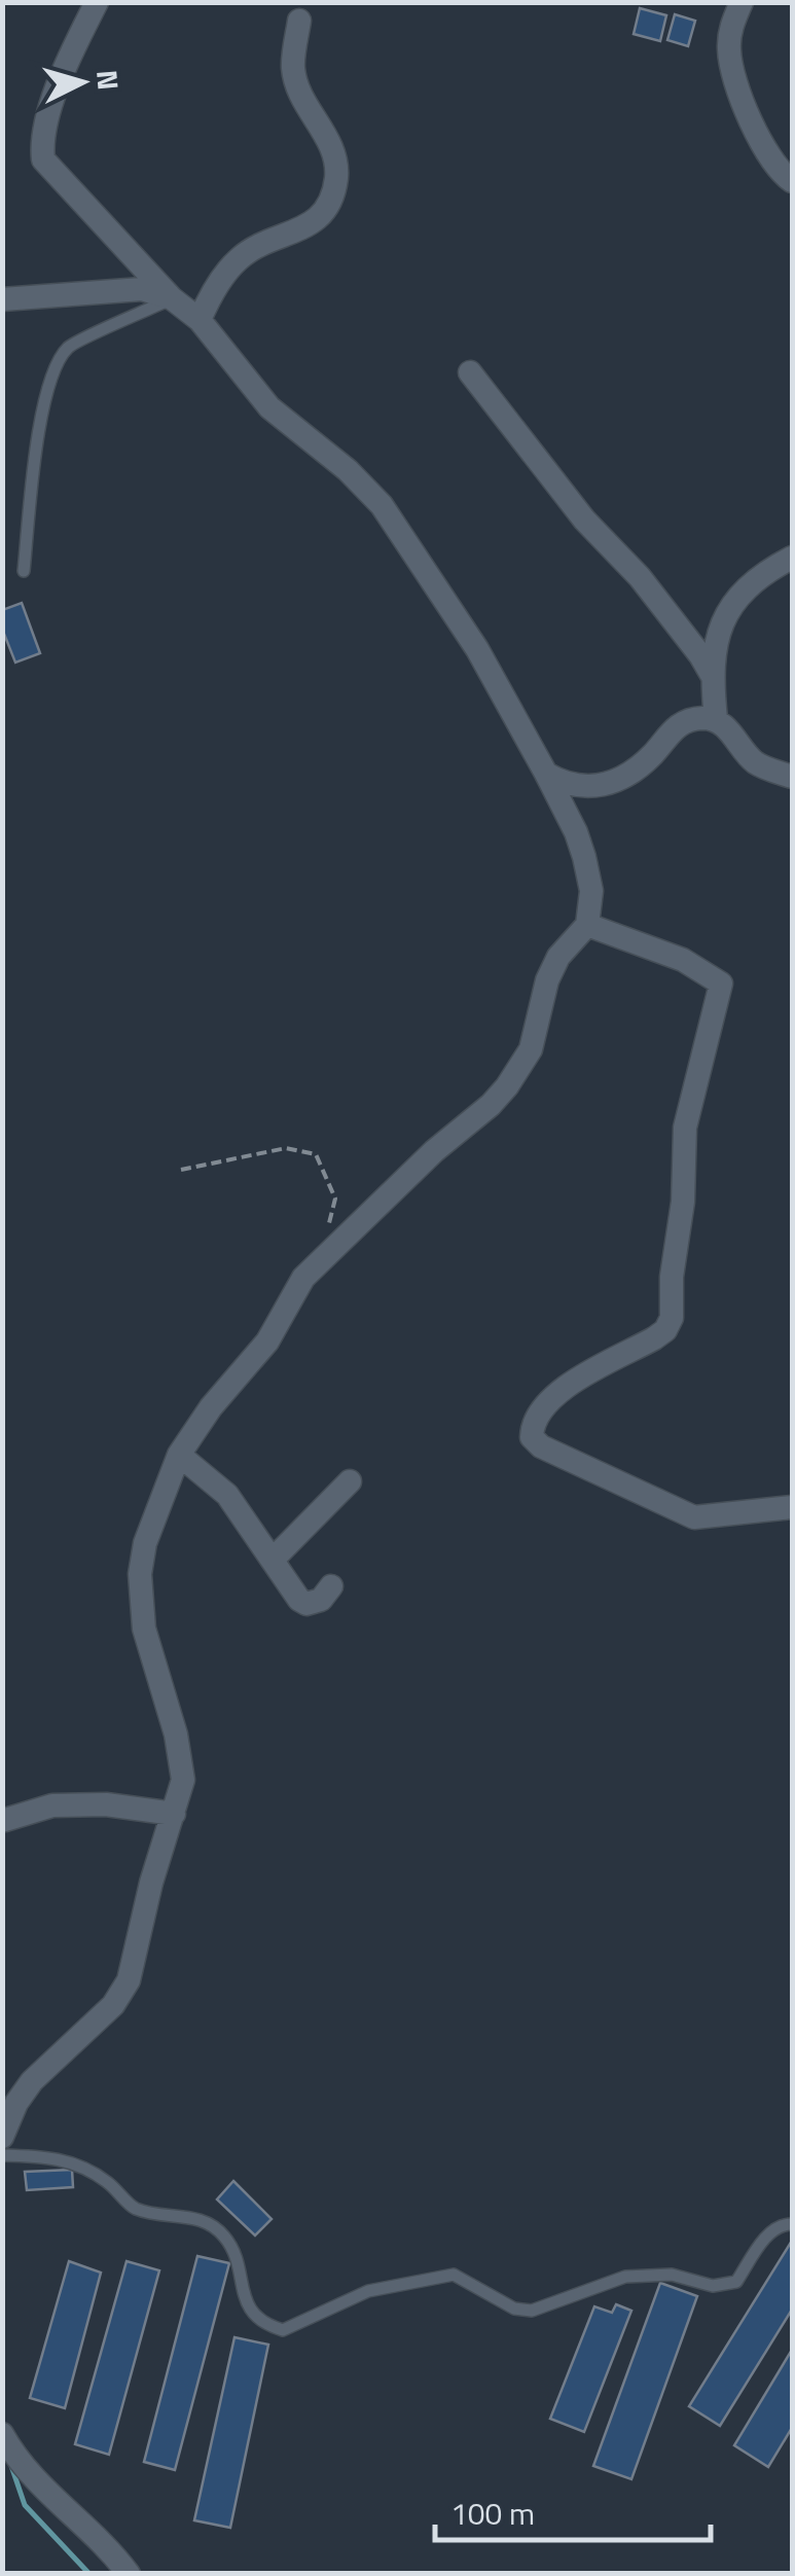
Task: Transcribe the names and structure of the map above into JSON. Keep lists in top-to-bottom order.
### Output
{
  "scale_bar": "100 m",
  "north": "right"
}
